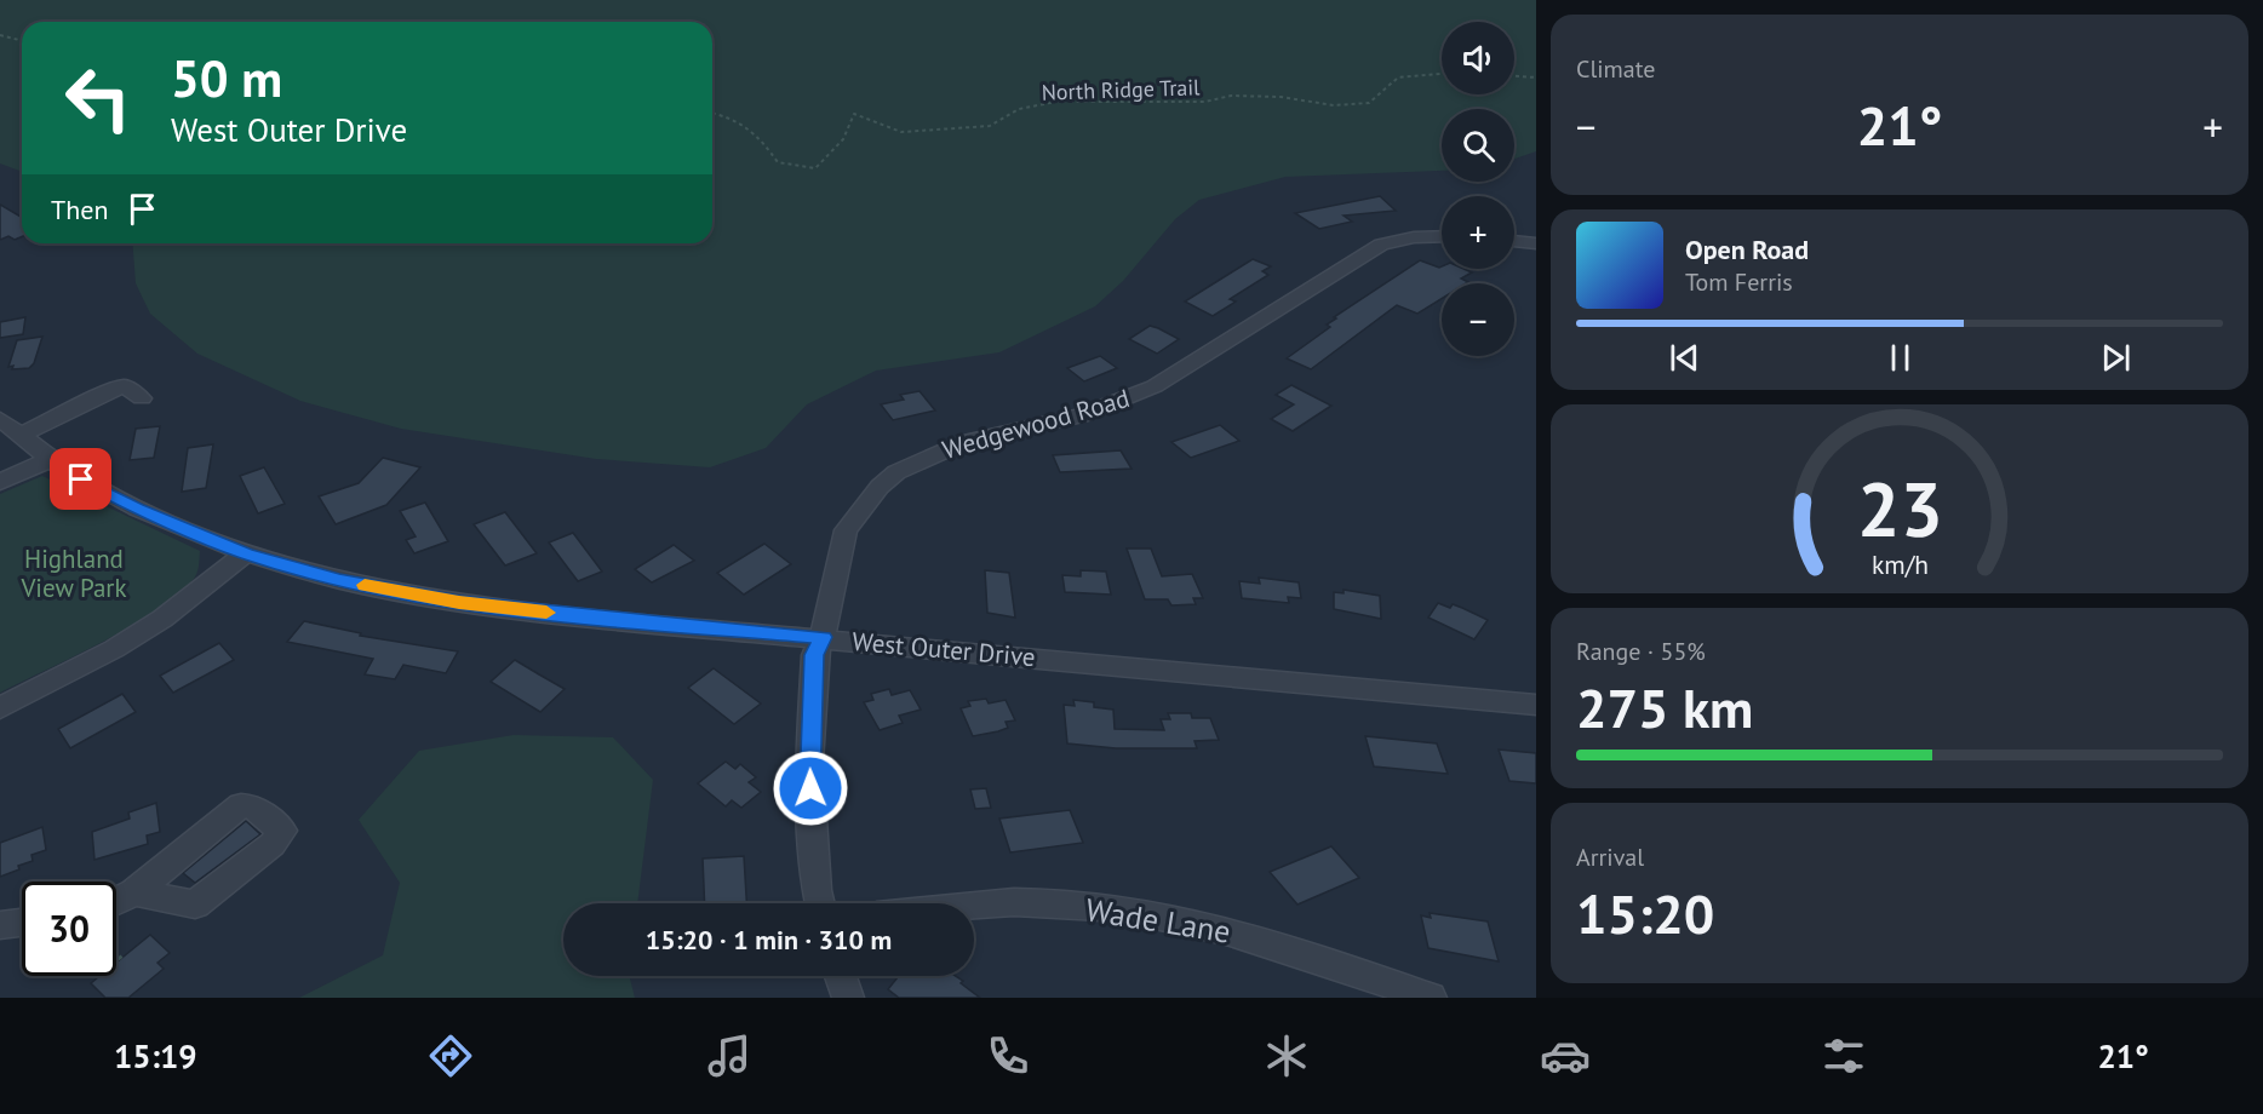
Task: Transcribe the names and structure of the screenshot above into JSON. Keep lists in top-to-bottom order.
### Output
{
  "streets": {
    "street": ["Wedgewood Road", "West Outer Drive", "Wade Lane"],
    "path": ["North Ridge Trail"]
  },
  "crossings": [
    ["Wedgewood Road", "West Outer Drive"]
  ],
  "parks": ["Highland View Park"],
  "page": {
    "tile": [
      "Climate",
      ["Range · 55%", "275 km"],
      ["Arrival", "15:20"]
    ],
    "map_buttons": ["+", "−"],
    "turn": ["50 m", "West Outer Drive"],
    "heat": ["−", "21°", "+"],
    "then": "Then",
    "song": ["Open Road", "Tom Ferris"],
    "limit": "30",
    "trip": "15:20 · 1 min · 310 m",
    "tabs": ["15:19", "21°"],
    "gauge": ["23", "km/h"]
  }
}
